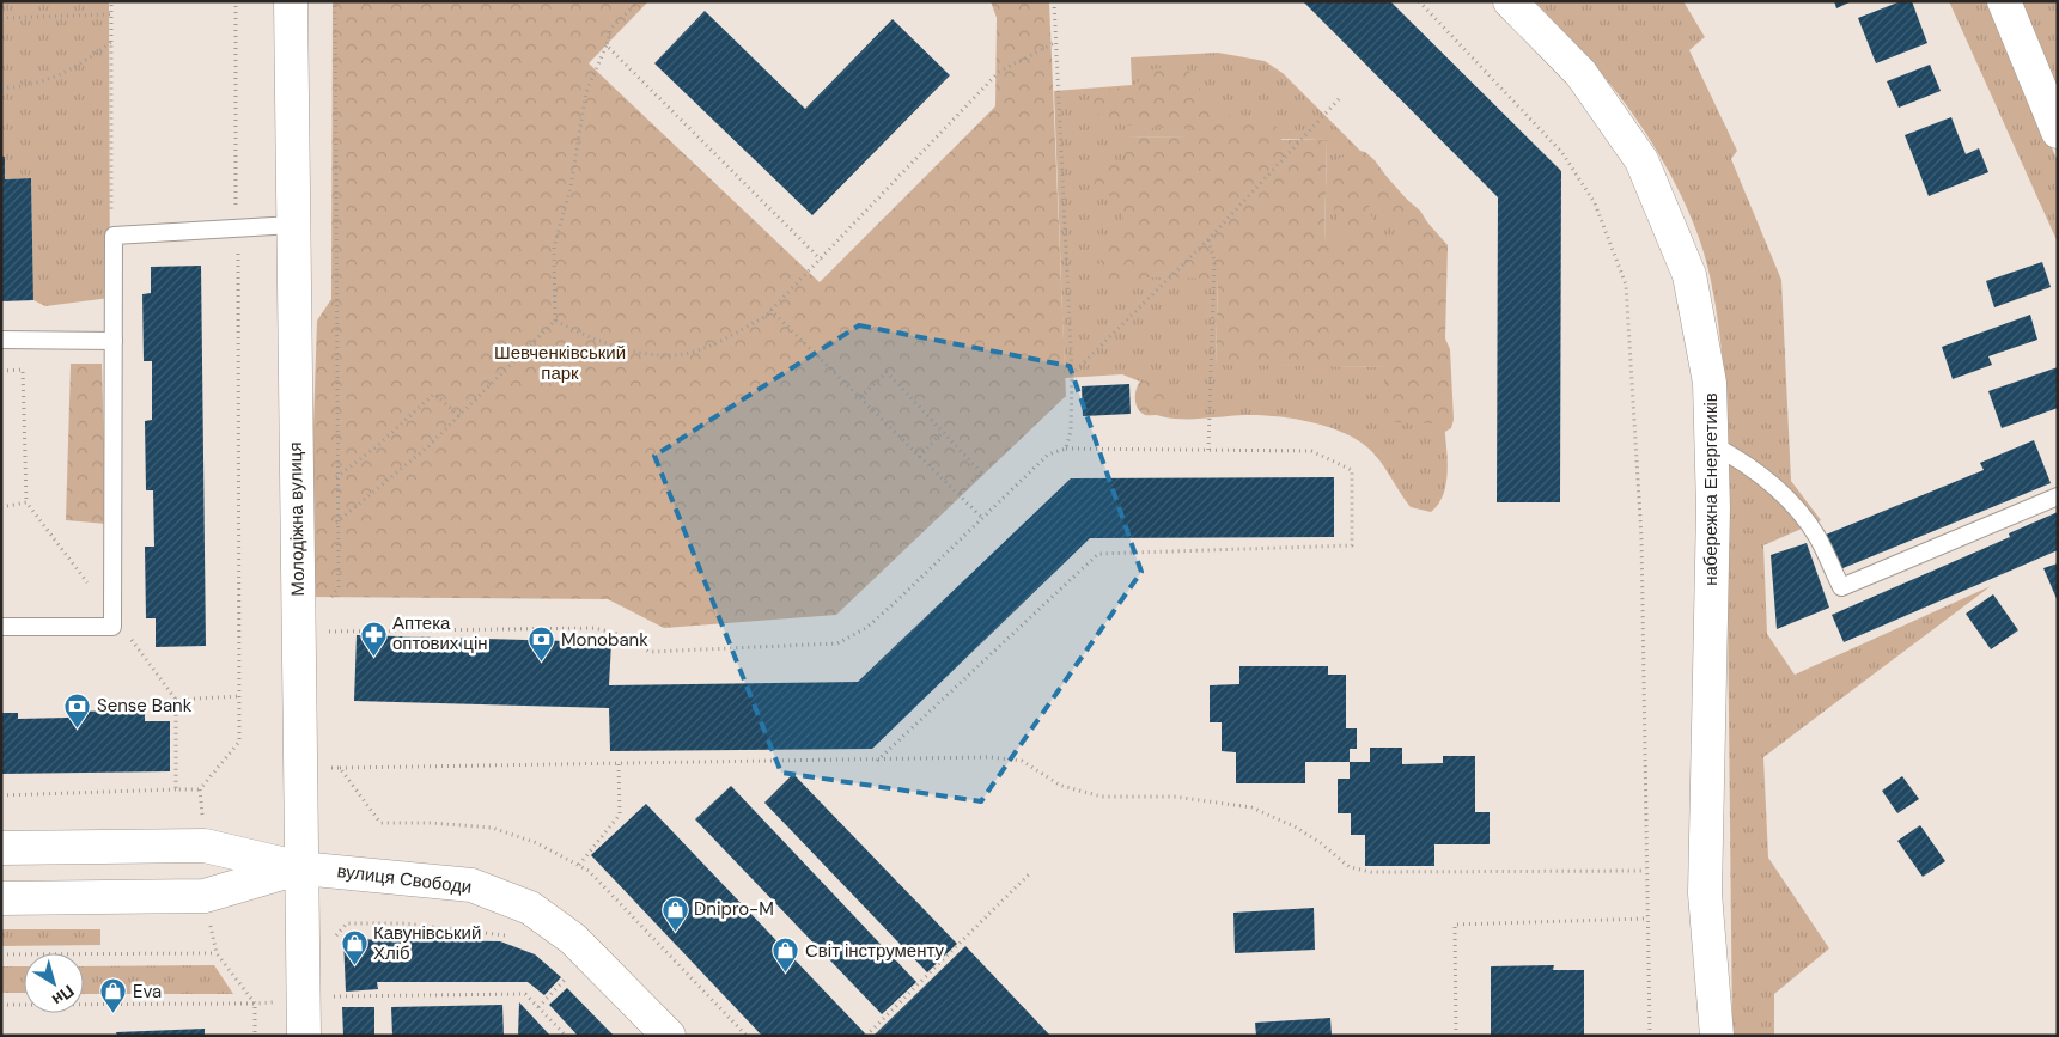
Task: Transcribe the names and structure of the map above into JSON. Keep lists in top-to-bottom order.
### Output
{
  "streets": {
    "street": ["набережна Енергетиків", "Молодіжна вулиця", "вулиця Свободи"]
  },
  "crossings": [
    ["Молодіжна вулиця", "вулиця Свободи"]
  ],
  "parks": ["Шевченківський парк"],
  "places": {
    "pharmacy": ["Аптека оптових цін"],
    "bank": ["Monobank", "Sense Bank"],
    "shop": [
      "Dnipro-M",
      "Кавунівський Хліб",
      "Світ інструменту",
      "Eva"
    ]
  },
  "north": "bottom right"
}
